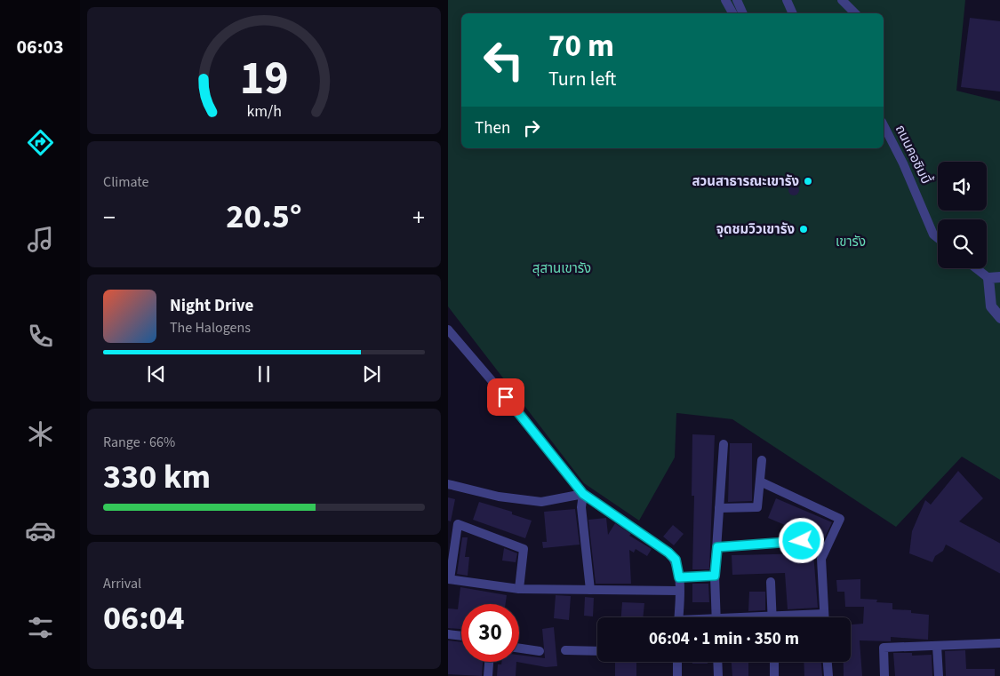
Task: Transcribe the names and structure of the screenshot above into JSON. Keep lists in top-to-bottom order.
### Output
{
  "streets": {
    "street": ["ถนนคอซิมบี้"]
  },
  "parks": ["เขารัง", "สุสานเขารัง"],
  "places": ["สวนสาธารณะเขารัง", "จุดชมวิวเขารัง"],
  "page": {
    "tabs": "06:03",
    "turn": ["70 m", "Turn left"],
    "then": "Then",
    "tile": [
      "Climate",
      ["Range · 66%", "330 km"],
      ["Arrival", "06:04"]
    ],
    "heat": ["−", "20.5°", "+"],
    "song": ["Night Drive", "The Halogens"],
    "limit": "30",
    "trip": "06:04 · 1 min · 350 m",
    "gauge": ["19", "km/h"]
  }
}
